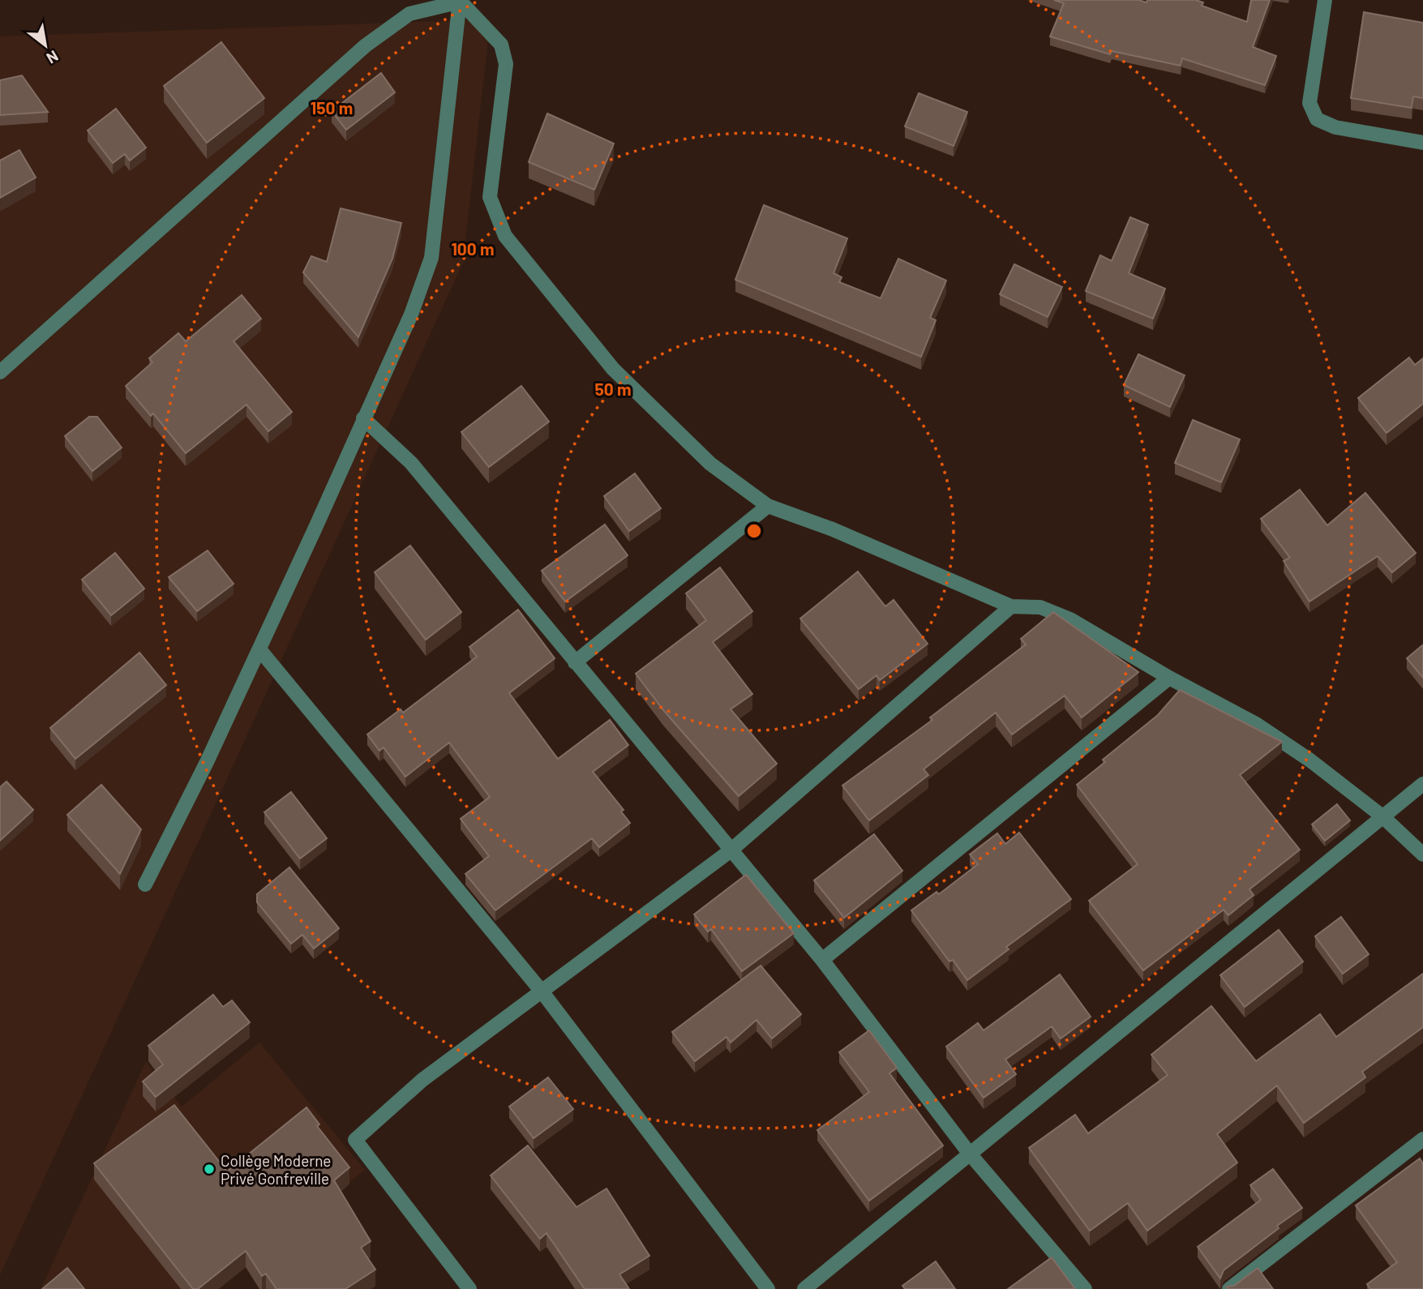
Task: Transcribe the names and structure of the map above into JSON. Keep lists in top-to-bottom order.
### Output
{
  "places": ["Collège Moderne Privé Gonfreville"],
  "north": "bottom right",
  "rings": ["150 m", "100 m", "50 m"]
}
